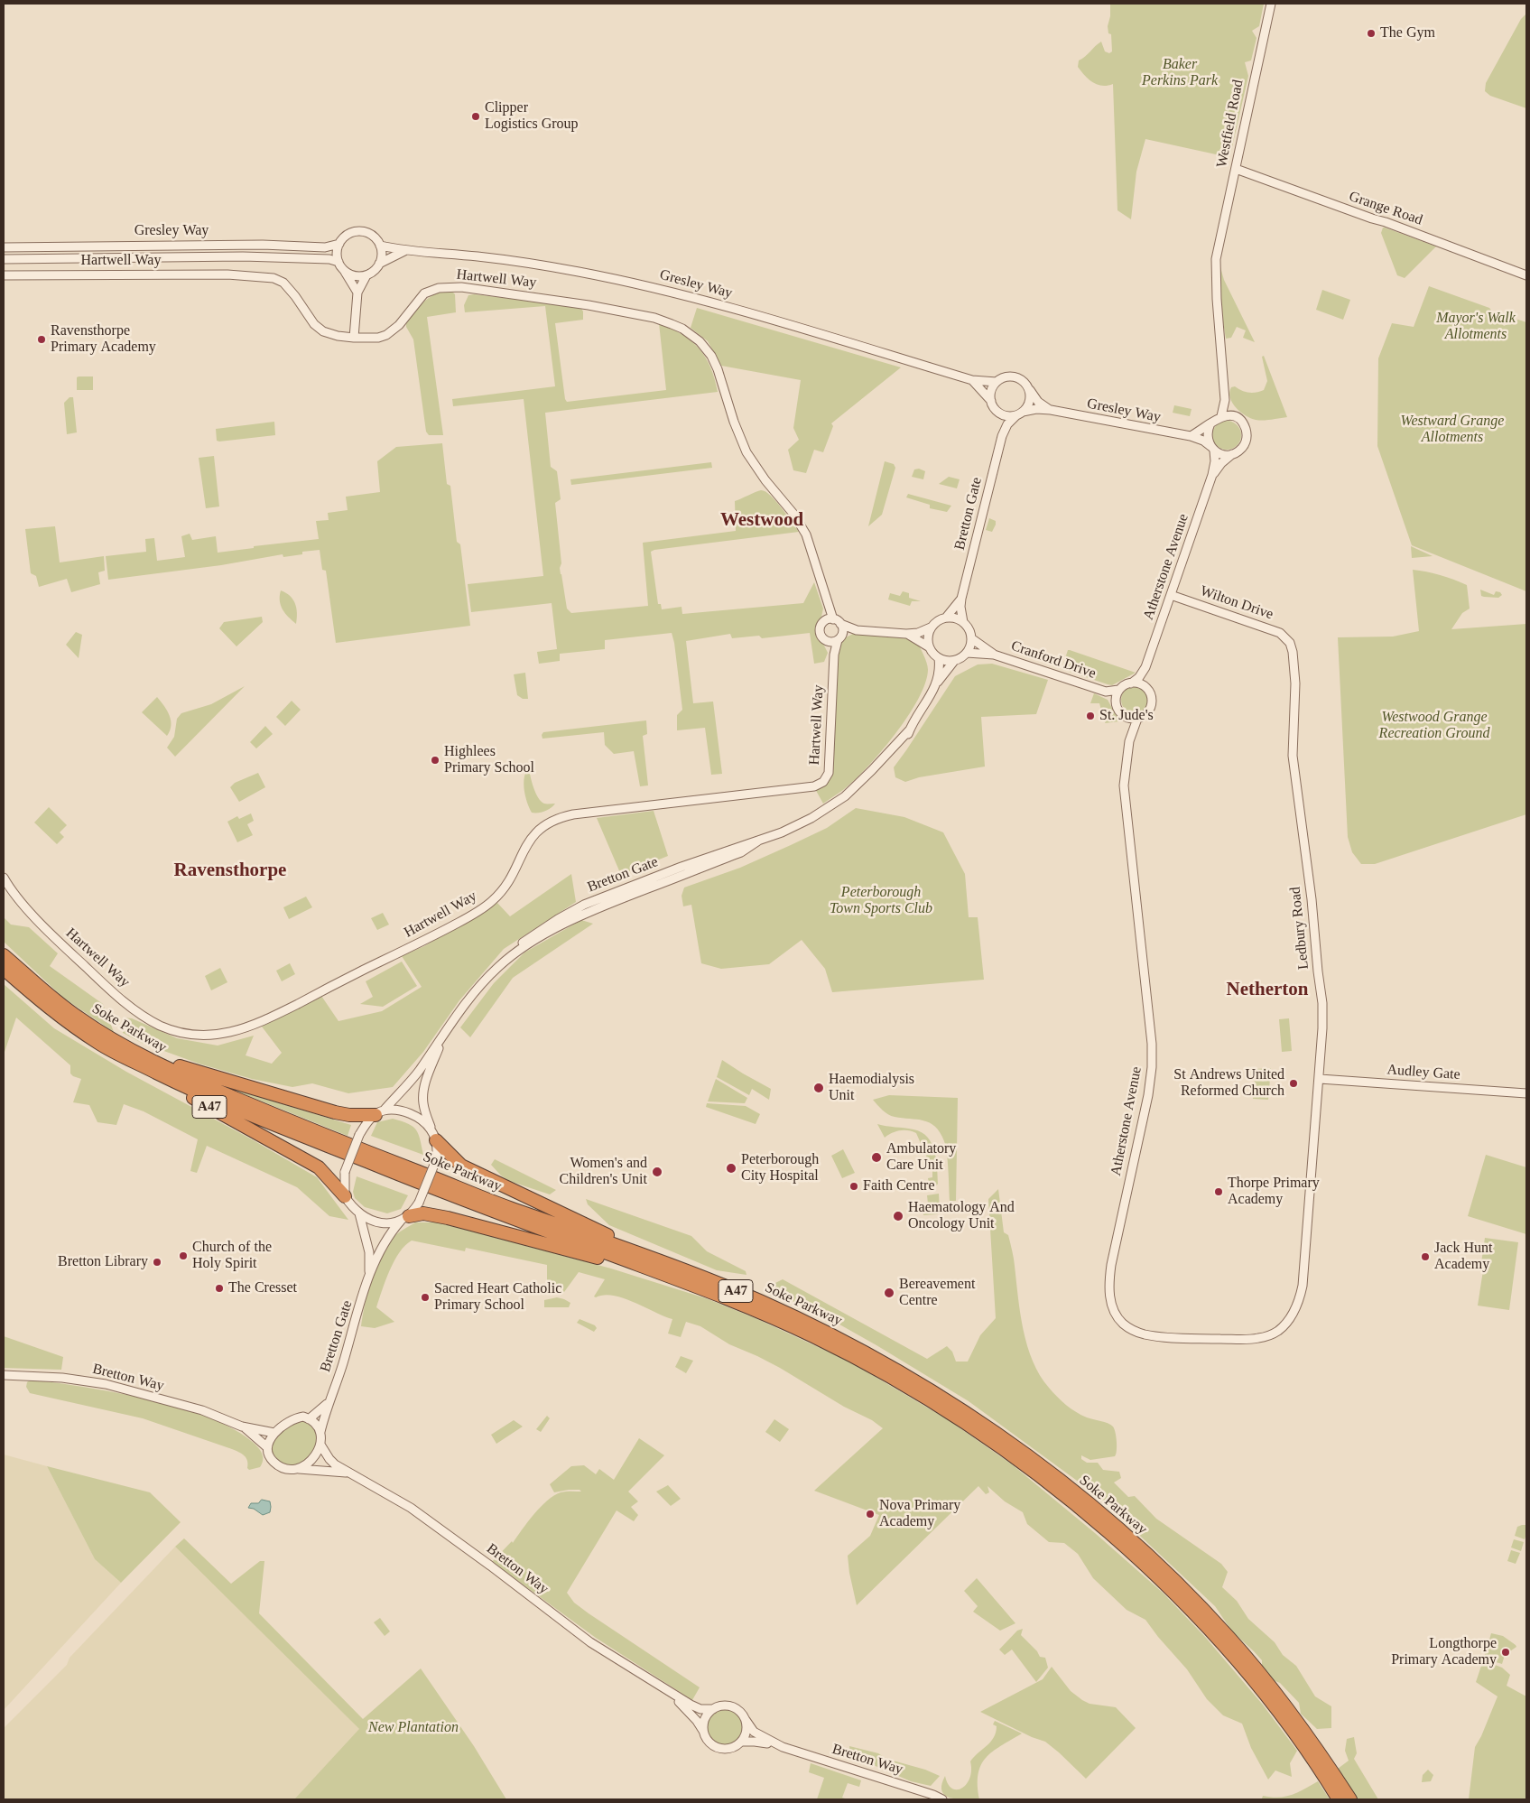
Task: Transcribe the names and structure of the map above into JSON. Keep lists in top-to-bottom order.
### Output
{
  "streets": {
    "highway": ["Soke Parkway", "A47"],
    "street": [
      "Westfield Road",
      "Grange Road",
      "Gresley Way",
      "Hartwell Way",
      "Bretton Gate",
      "Atherstone Avenue",
      "Wilton Drive",
      "Cranford Drive",
      "Ledbury Road",
      "Audley Gate",
      "Bretton Way"
    ]
  },
  "crossings": [
    ["Westfield Road", "Grange Road"],
    ["Gresley Way", "Bretton Gate"],
    ["Gresley Way", "Atherstone Avenue"],
    ["Bretton Gate", "Cranford Drive"],
    ["Bretton Gate", "A47"],
    ["Bretton Gate", "Bretton Way"],
    ["Atherstone Avenue", "Wilton Drive"],
    ["Atherstone Avenue", "Cranford Drive"],
    ["Atherstone Avenue", "Ledbury Road"],
    ["Wilton Drive", "Ledbury Road"],
    ["Ledbury Road", "Audley Gate"],
    ["Soke Parkway", "A47"]
  ],
  "districts": ["Westwood", "Ravensthorpe", "Netherton"],
  "parks": [
    "Baker Perkins Park",
    "Mayor's Walk Allotments",
    "Westward Grange Allotments",
    "Westwood Grange Recreation Ground",
    "Peterborough Town Sports Club",
    "New Plantation"
  ],
  "places": [
    "The Gym",
    "Clipper Logistics Group",
    "Ravensthorpe Primary Academy",
    "St. Jude's",
    "Highlees Primary School",
    "St Andrews United Reformed Church",
    "Haemodialysis Unit",
    "Ambulatory Care Unit",
    "Peterborough City Hospital",
    "Women's and Children's Unit",
    "Faith Centre",
    "Thorpe Primary Academy",
    "Haematology And Oncology Unit",
    "Church of the Holy Spirit",
    "Jack Hunt Academy",
    "Bretton Library",
    "The Cresset",
    "Bereavement Centre",
    "Sacred Heart Catholic Primary School",
    "Nova Primary Academy",
    "Longthorpe Primary Academy"
  ]
}
